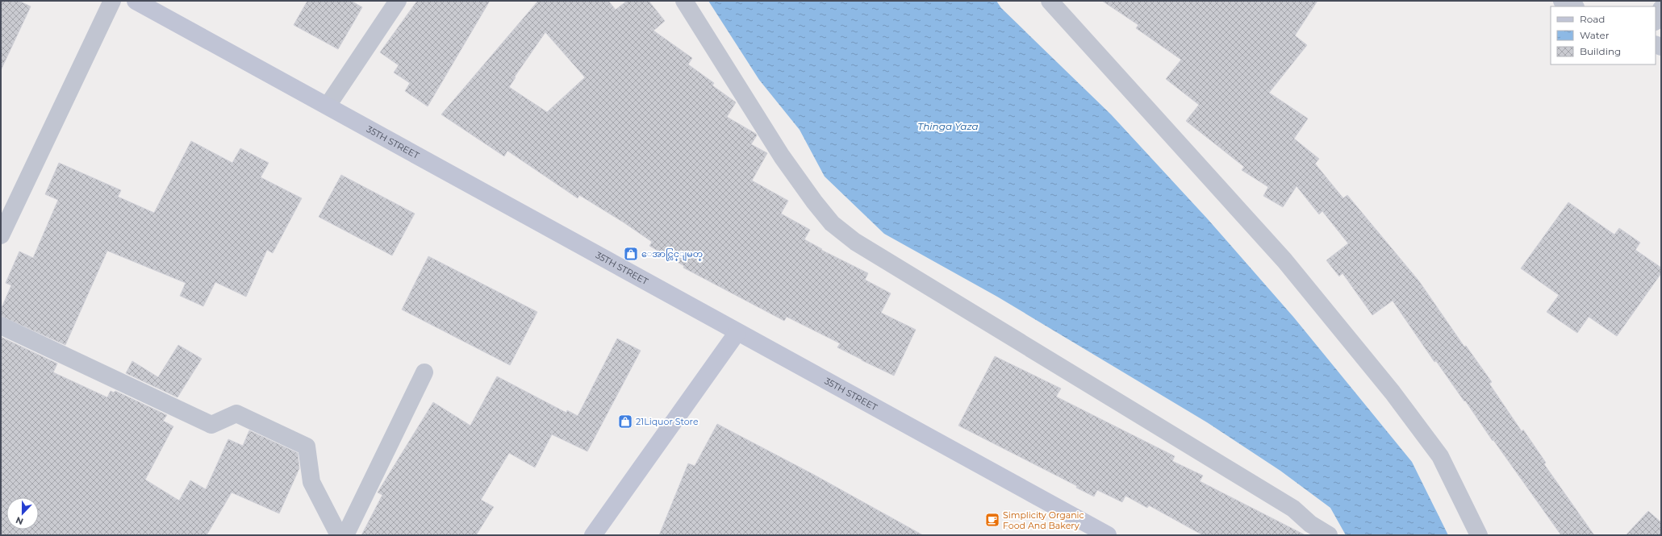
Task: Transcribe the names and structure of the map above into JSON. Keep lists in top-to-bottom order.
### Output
{
  "streets": {
    "main road": ["35TH STREET"]
  },
  "water": ["Thinga Yaza"],
  "places": {
    "shop": ["ေအာင္လြင္ျမတ္", "21Liquor Store"],
    "cafe": ["Simplicity Organic Food And Bakery"]
  },
  "legend": ["Road", "Water", "Building"],
  "north": "bottom"
}
